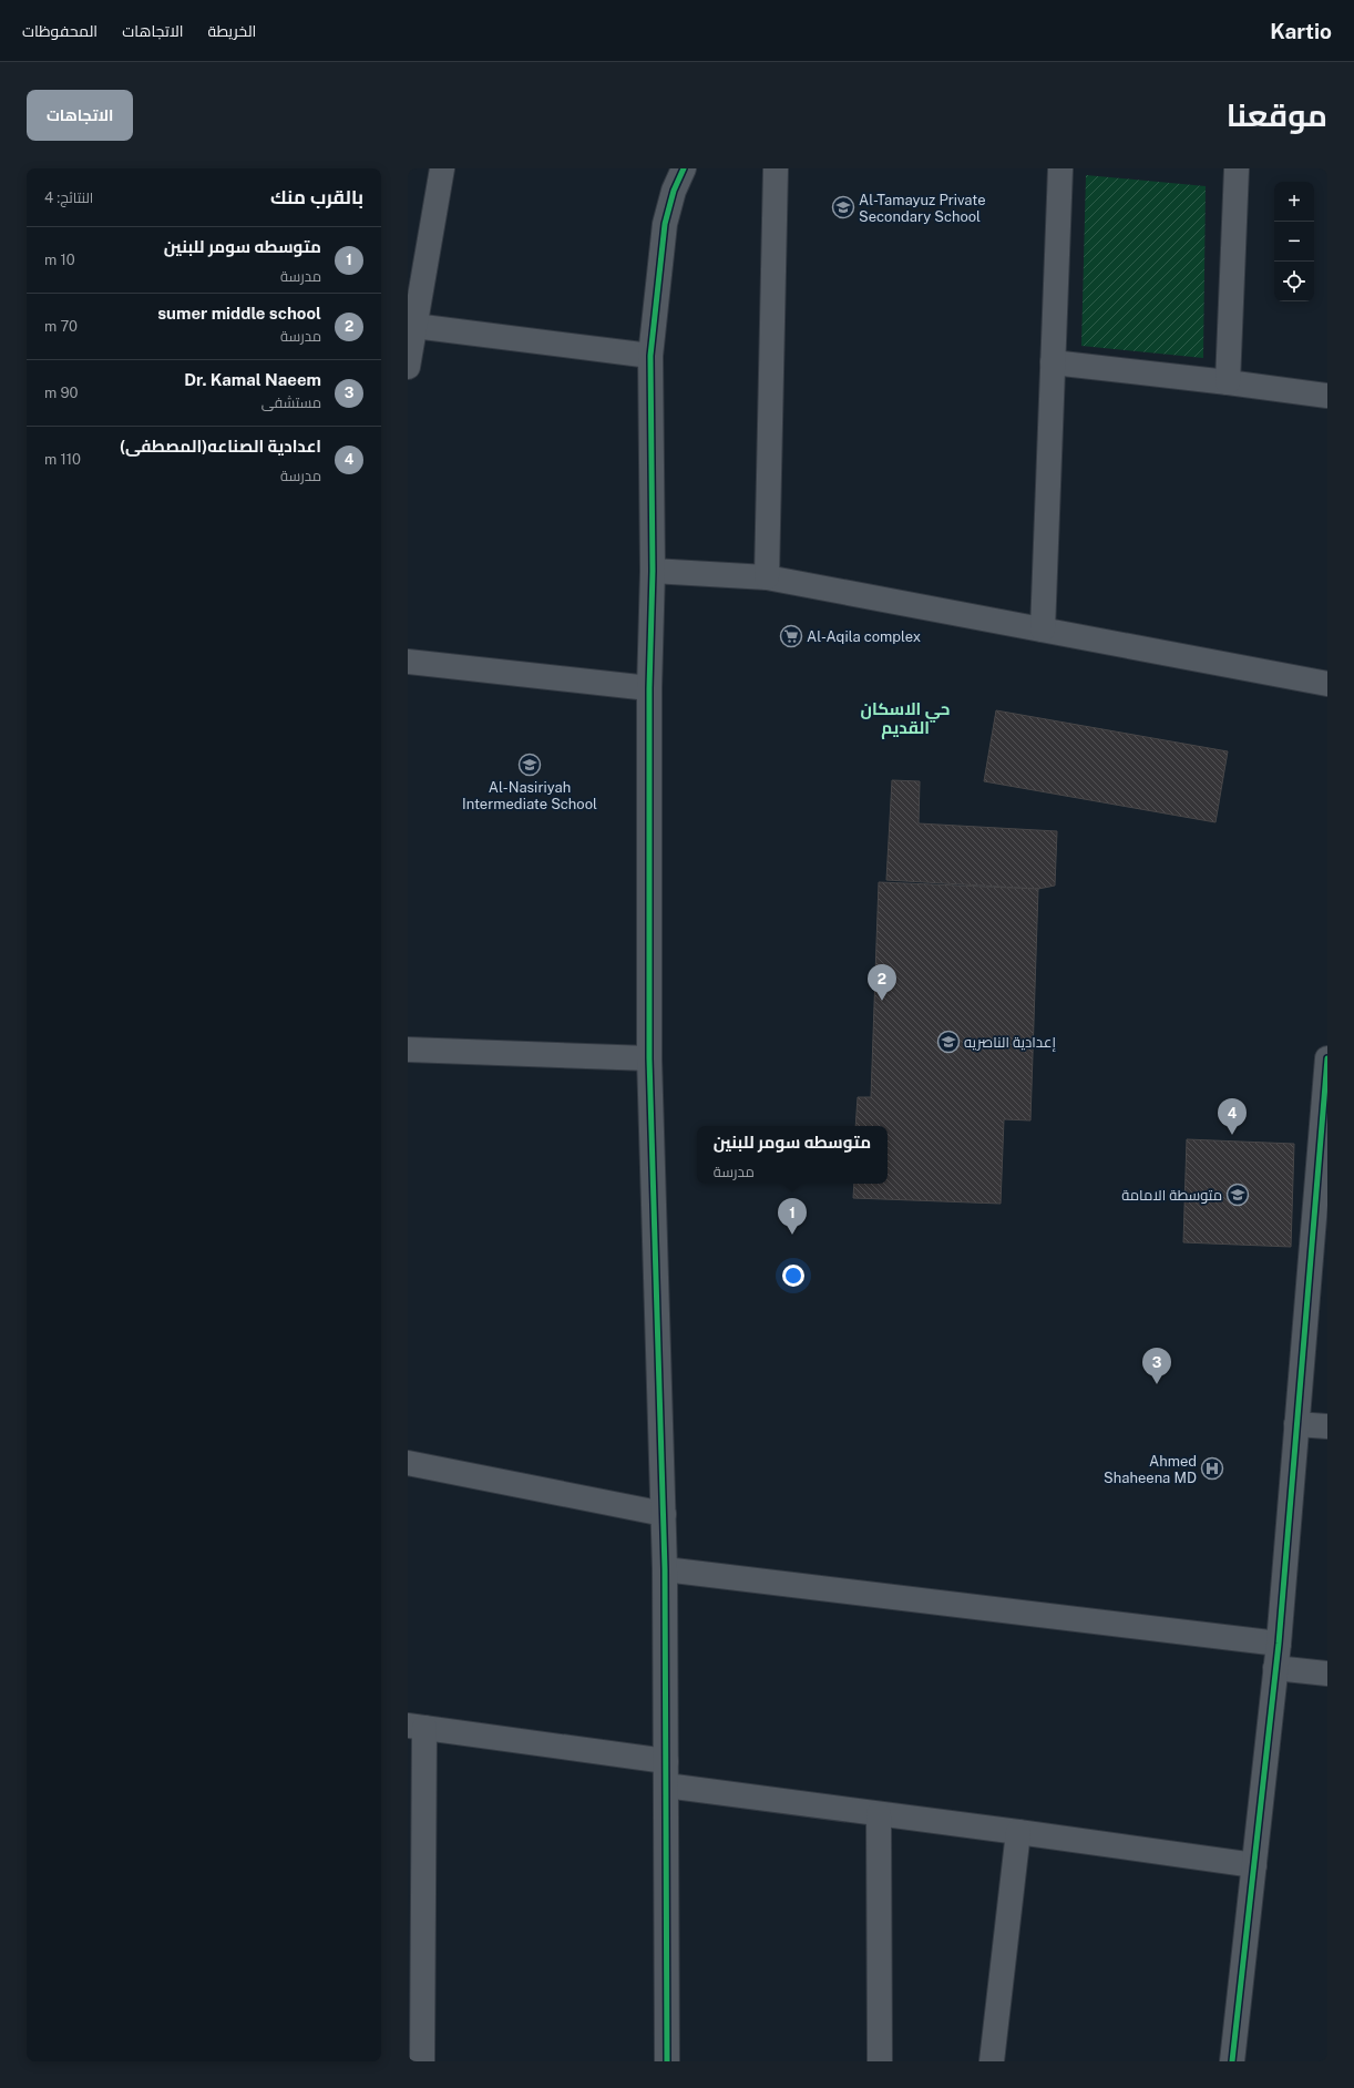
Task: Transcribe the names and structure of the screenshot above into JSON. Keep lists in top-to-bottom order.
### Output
{
  "districts": ["حي الاسكان القديم"],
  "places": {
    "school or university": [
      "Al-Tamayuz Private Secondary School",
      "Al-Nasiriyah Intermediate School",
      "إعدادية الناصريه",
      "متوسطة الامامة"
    ],
    "supermarket": ["Al-Aqila complex"],
    "hospital": ["Ahmed Shaheena MD"]
  },
  "page": {
    "header": "Kartio",
    "nav": ["الخريطة", "الاتجاهات", "المحفوظات"],
    "title": "موقعنا",
    "buttons": "الاتجاهات",
    "heading": ["بالقرب منك", "النتائج: 4"],
    "map_buttons": ["+", "−"],
    "list": [
      {
        "mark": "1",
        "name": "متوسطه سومر للبنين",
        "note": "مدرسة",
        "value": "10 m"
      },
      {
        "mark": "2",
        "name": "sumer middle school",
        "note": "مدرسة",
        "value": "70 m"
      },
      {
        "mark": "3",
        "name": "Dr. Kamal Naeem",
        "note": "مستشفى",
        "value": "90 m"
      },
      {
        "mark": "4",
        "name": "اعدادية الصناعه(المصطفى)",
        "note": "مدرسة",
        "value": "110 m"
      }
    ],
    "pins": [
      "2",
      "4",
      "1",
      "3"
    ],
    "popup": ["متوسطه سومر للبنين", "مدرسة"]
  }
}
